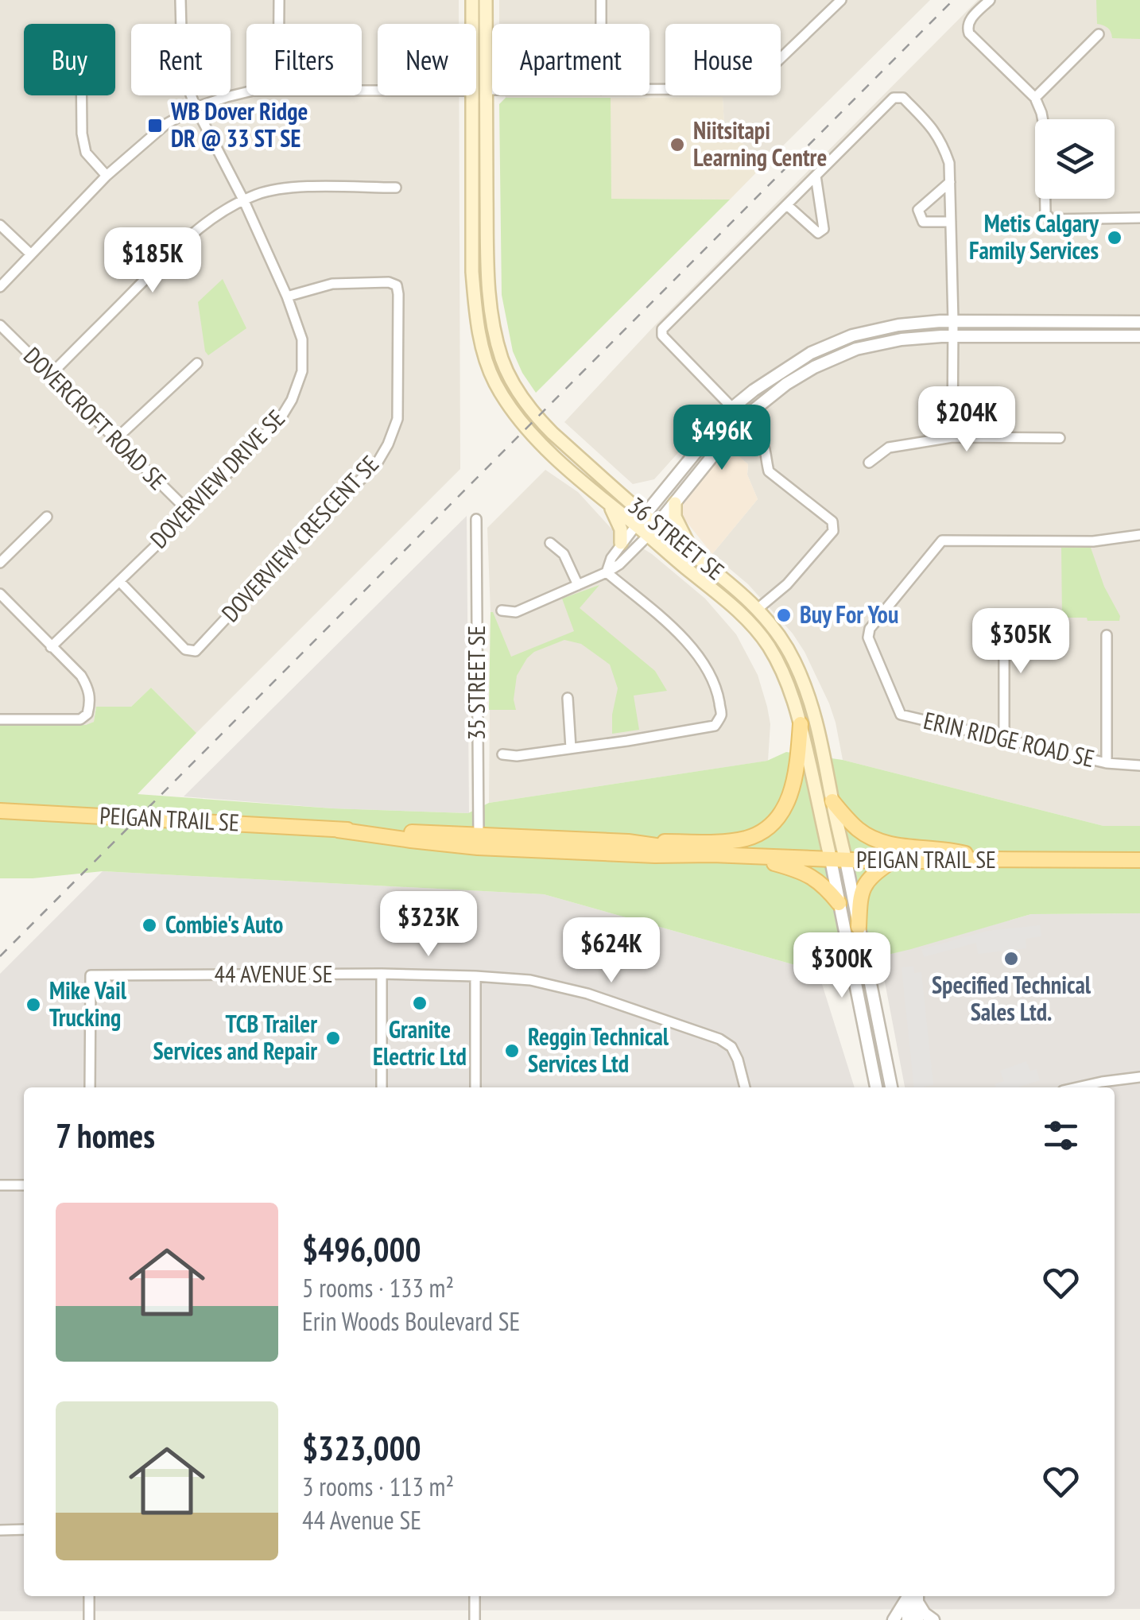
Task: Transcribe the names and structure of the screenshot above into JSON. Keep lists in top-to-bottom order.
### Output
{
  "streets": {
    "main road": ["36 STREET SE", "PEIGAN TRAIL SE"],
    "street": [
      "DOVERCROFT ROAD SE",
      "DOVERVIEW DRIVE SE",
      "DOVERVIEW CRESCENT SE",
      "35 STREET SE",
      "ERIN RIDGE ROAD SE",
      "44 AVENUE SE"
    ]
  },
  "crossings": [
    ["DOVERCROFT ROAD SE", "DOVERVIEW DRIVE SE"],
    ["DOVERVIEW DRIVE SE", "DOVERVIEW CRESCENT SE"],
    ["36 STREET SE", "PEIGAN TRAIL SE"],
    ["35 STREET SE", "PEIGAN TRAIL SE"]
  ],
  "places": {
    "transit": ["WB Dover Ridge DR @ 33 ST SE"],
    "other": [
      "Niitsitapi Learning Centre",
      "Metis Calgary Family Services",
      "Buy For You",
      "Combie's Auto",
      "Specified Technical Sales Ltd.",
      "Granite Electric Ltd",
      "Mike Vail Trucking",
      "TCB Trailer Services and Repair",
      "Reggin Technical Services Ltd"
    ]
  },
  "page": {
    "chip": [
      "Buy",
      "Rent",
      "Filters",
      "New",
      "Apartment",
      "House"
    ],
    "price": [
      "$185K",
      "$204K",
      "$496K",
      "$305K",
      "$323K",
      "$624K",
      "$300K"
    ],
    "heading": "7 homes",
    "list": [
      {
        "name": "$496,000",
        "note": "5 rooms · 133 m² · Erin Woods Boulevard SE"
      },
      {
        "name": "$323,000",
        "note": "3 rooms · 113 m² · 44 Avenue SE"
      }
    ]
  }
}
